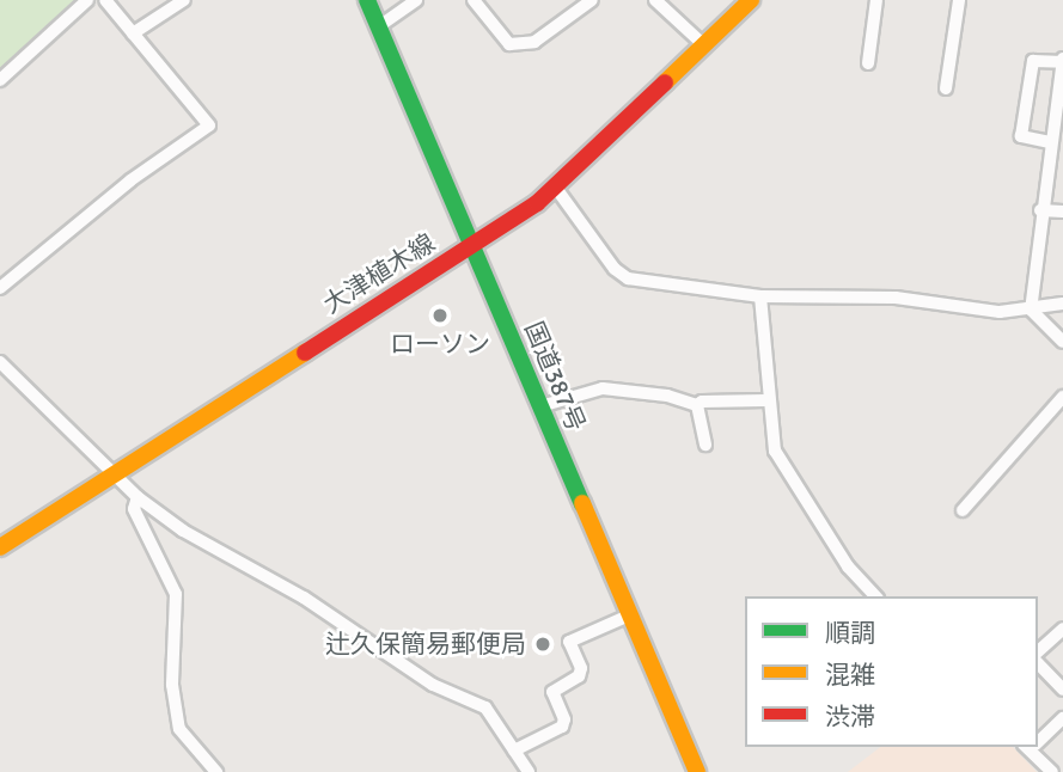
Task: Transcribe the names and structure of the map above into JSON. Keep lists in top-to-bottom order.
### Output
{
  "streets": {
    "main road": ["大津植木線", "国道387号"]
  },
  "crossings": [
    ["大津植木線", "国道387号"]
  ],
  "places": ["ローソン", "辻久保簡易郵便局"],
  "legend": ["順調", "混雑", "渋滞"]
}
